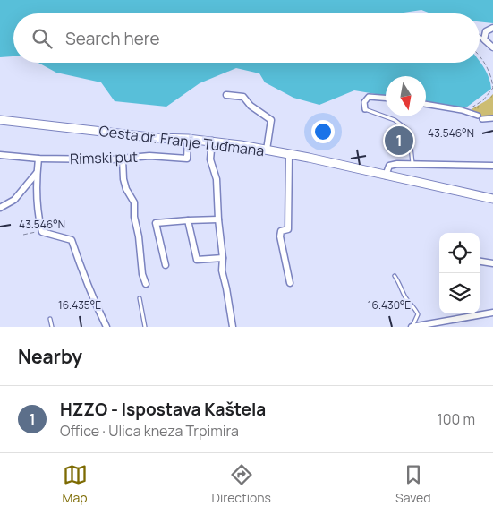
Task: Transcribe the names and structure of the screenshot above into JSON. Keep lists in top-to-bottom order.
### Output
{
  "streets": {
    "main road": ["Cesta dr. Franje Tuđmana"],
    "street": ["Rimski put"]
  },
  "crossings": [
    ["Cesta dr. Franje Tuđmana", "Rimski put"]
  ],
  "north": "bottom",
  "page": {
    "search": "Search here",
    "pins": "1",
    "heading": "Nearby",
    "list": [
      {
        "mark": "1",
        "name": "HZZO - Ispostava Kaštela",
        "note": "Office · Ulica kneza Trpimira",
        "value": "100 m"
      }
    ],
    "nav": ["Map", "Directions", "Saved"]
  },
  "coordinates": ["43.546°N", "16.435°E", "16.430°E"]
}
